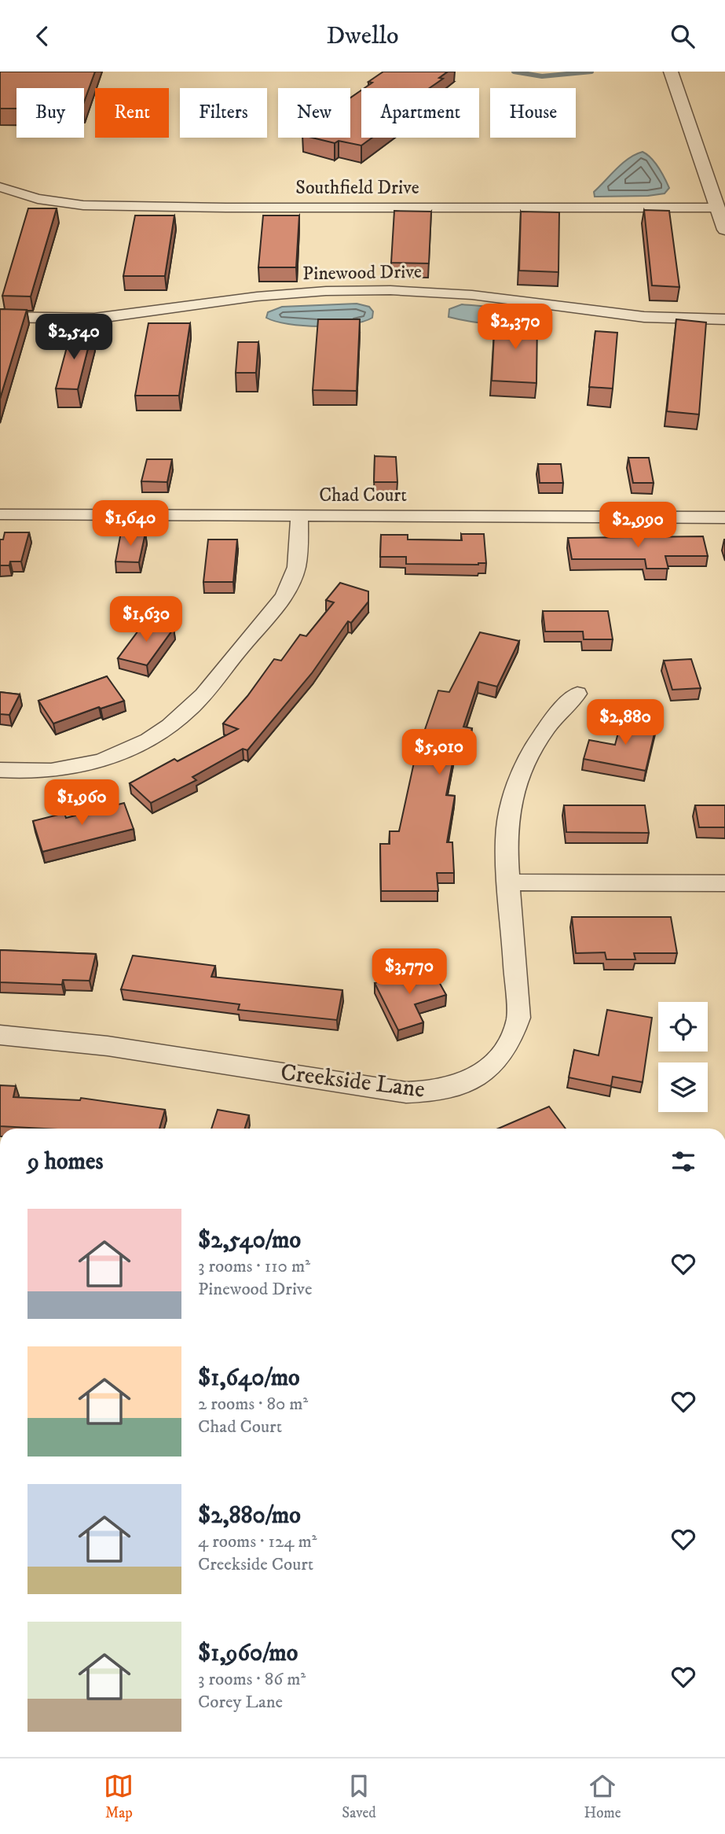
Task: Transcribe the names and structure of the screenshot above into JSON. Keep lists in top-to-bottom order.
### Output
{
  "streets": {
    "street": [
      "Southfield Drive",
      "Pinewood Drive",
      "Chad Court",
      "Creekside Lane"
    ]
  },
  "page": {
    "header": "Dwello",
    "chip": [
      "Buy",
      "Rent",
      "Filters",
      "New",
      "Apartment",
      "House"
    ],
    "price": [
      "$2,370",
      "$2,540",
      "$1,640",
      "$2,990",
      "$1,630",
      "$2,880",
      "$5,010",
      "$1,960",
      "$3,770"
    ],
    "heading": "9 homes",
    "list": [
      {
        "name": "$2,540/mo",
        "note": "3 rooms · 110 m² · Pinewood Drive"
      },
      {
        "name": "$1,640/mo",
        "note": "2 rooms · 80 m² · Chad Court"
      },
      {
        "name": "$2,880/mo",
        "note": "4 rooms · 124 m² · Creekside Court"
      },
      {
        "name": "$1,960/mo",
        "note": "3 rooms · 86 m² · Corey Lane"
      }
    ],
    "tabs": ["Map", "Saved", "Home"]
  }
}
